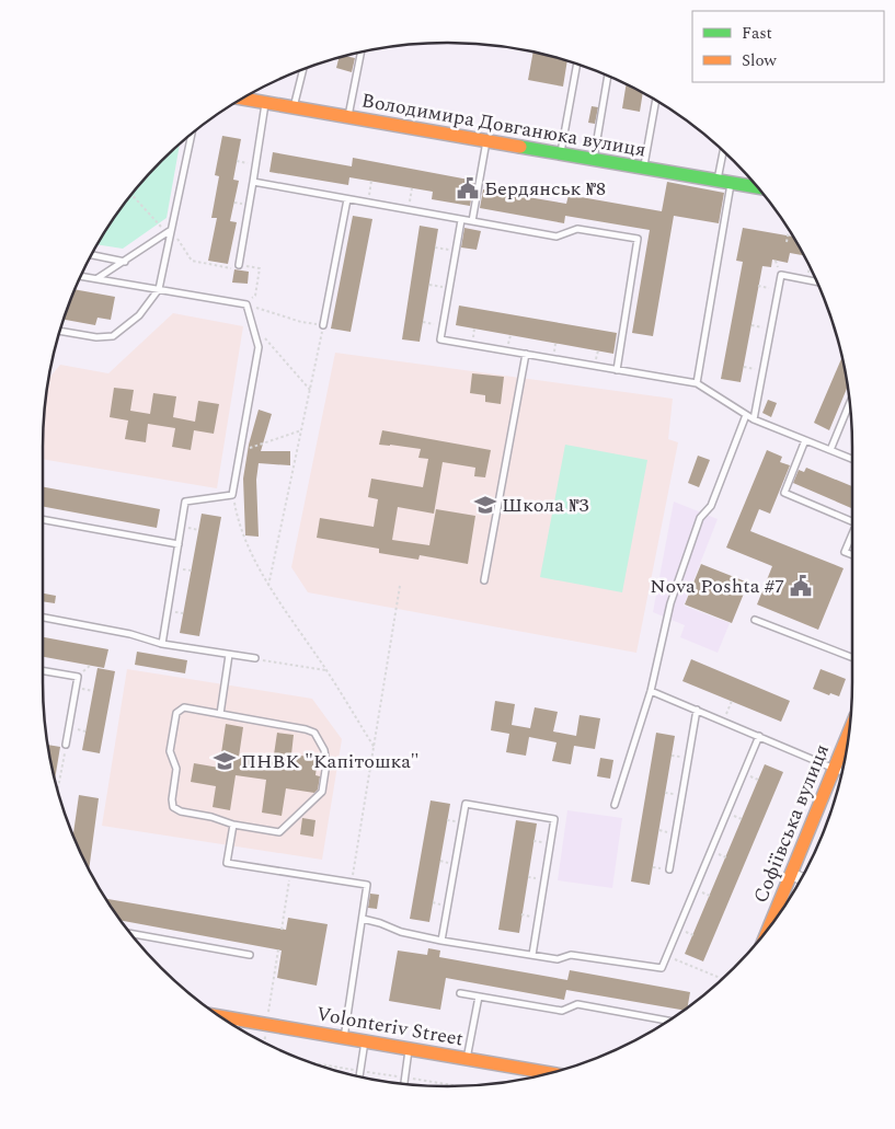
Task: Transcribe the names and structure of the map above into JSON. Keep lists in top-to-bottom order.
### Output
{
  "streets": {
    "street": ["Володимира Довганюка вулиця", "Софіївська вулиця", "Volonteriv Street"]
  },
  "places": {
    "public building": ["Бердянськ №8", "Nova Poshta #7"],
    "school or university": ["Школа №3", "ПНВК \"Капітошка\""]
  },
  "legend": ["Fast", "Slow"]
}
